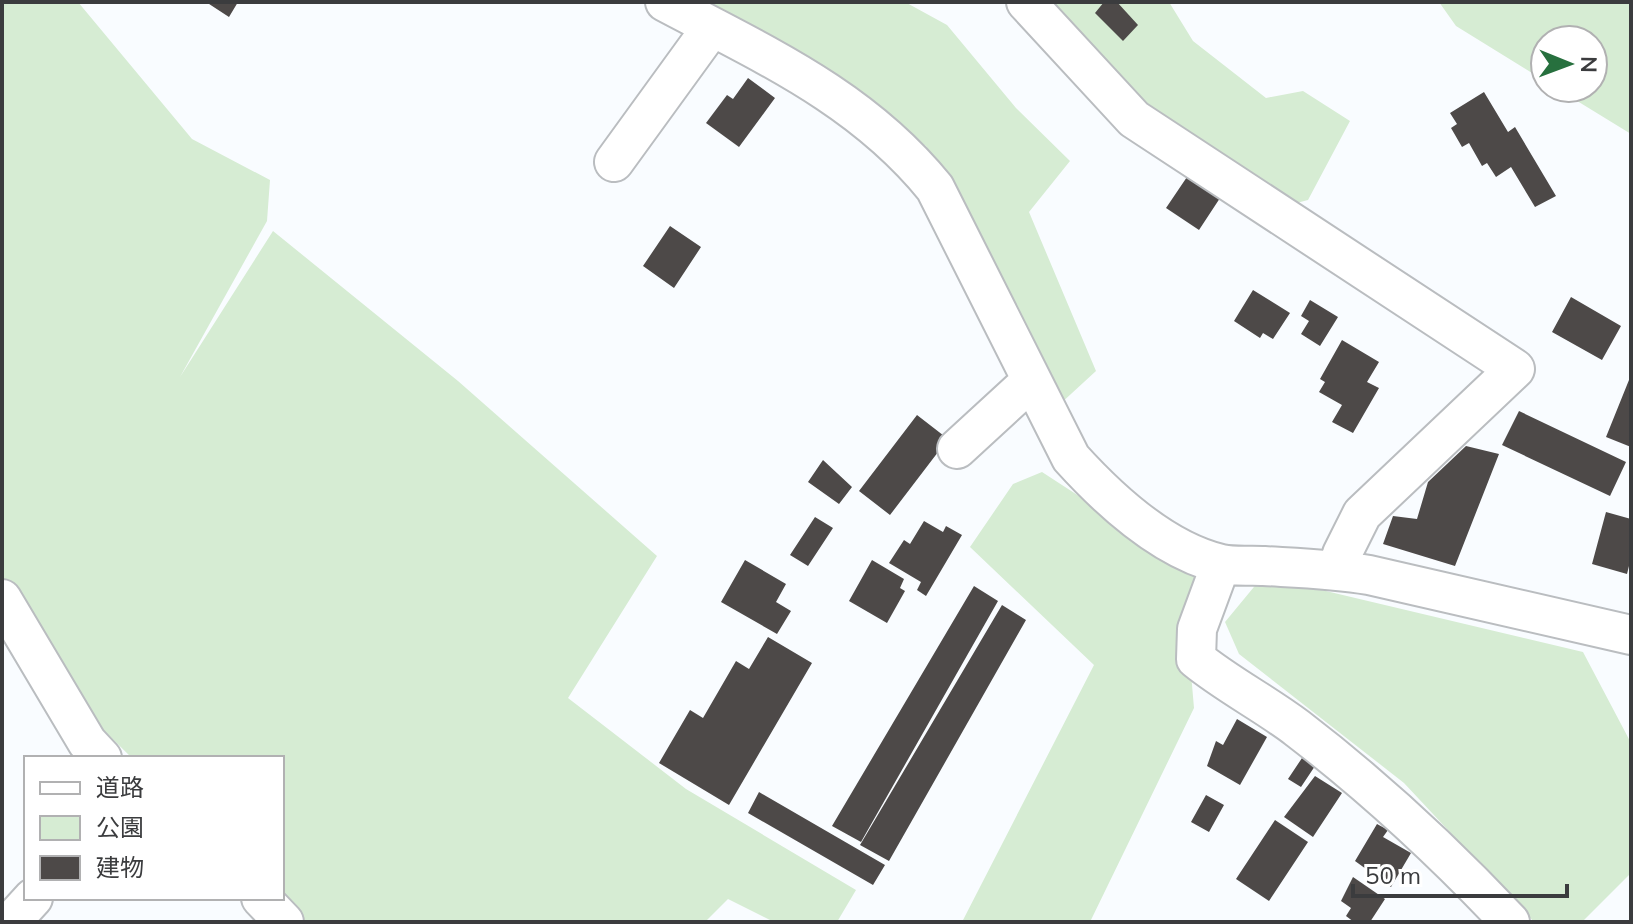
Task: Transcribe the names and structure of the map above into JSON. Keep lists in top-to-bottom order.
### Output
{
  "legend": ["道路", "公園", "建物"],
  "scale_bar": "50 m",
  "north": "right"
}
